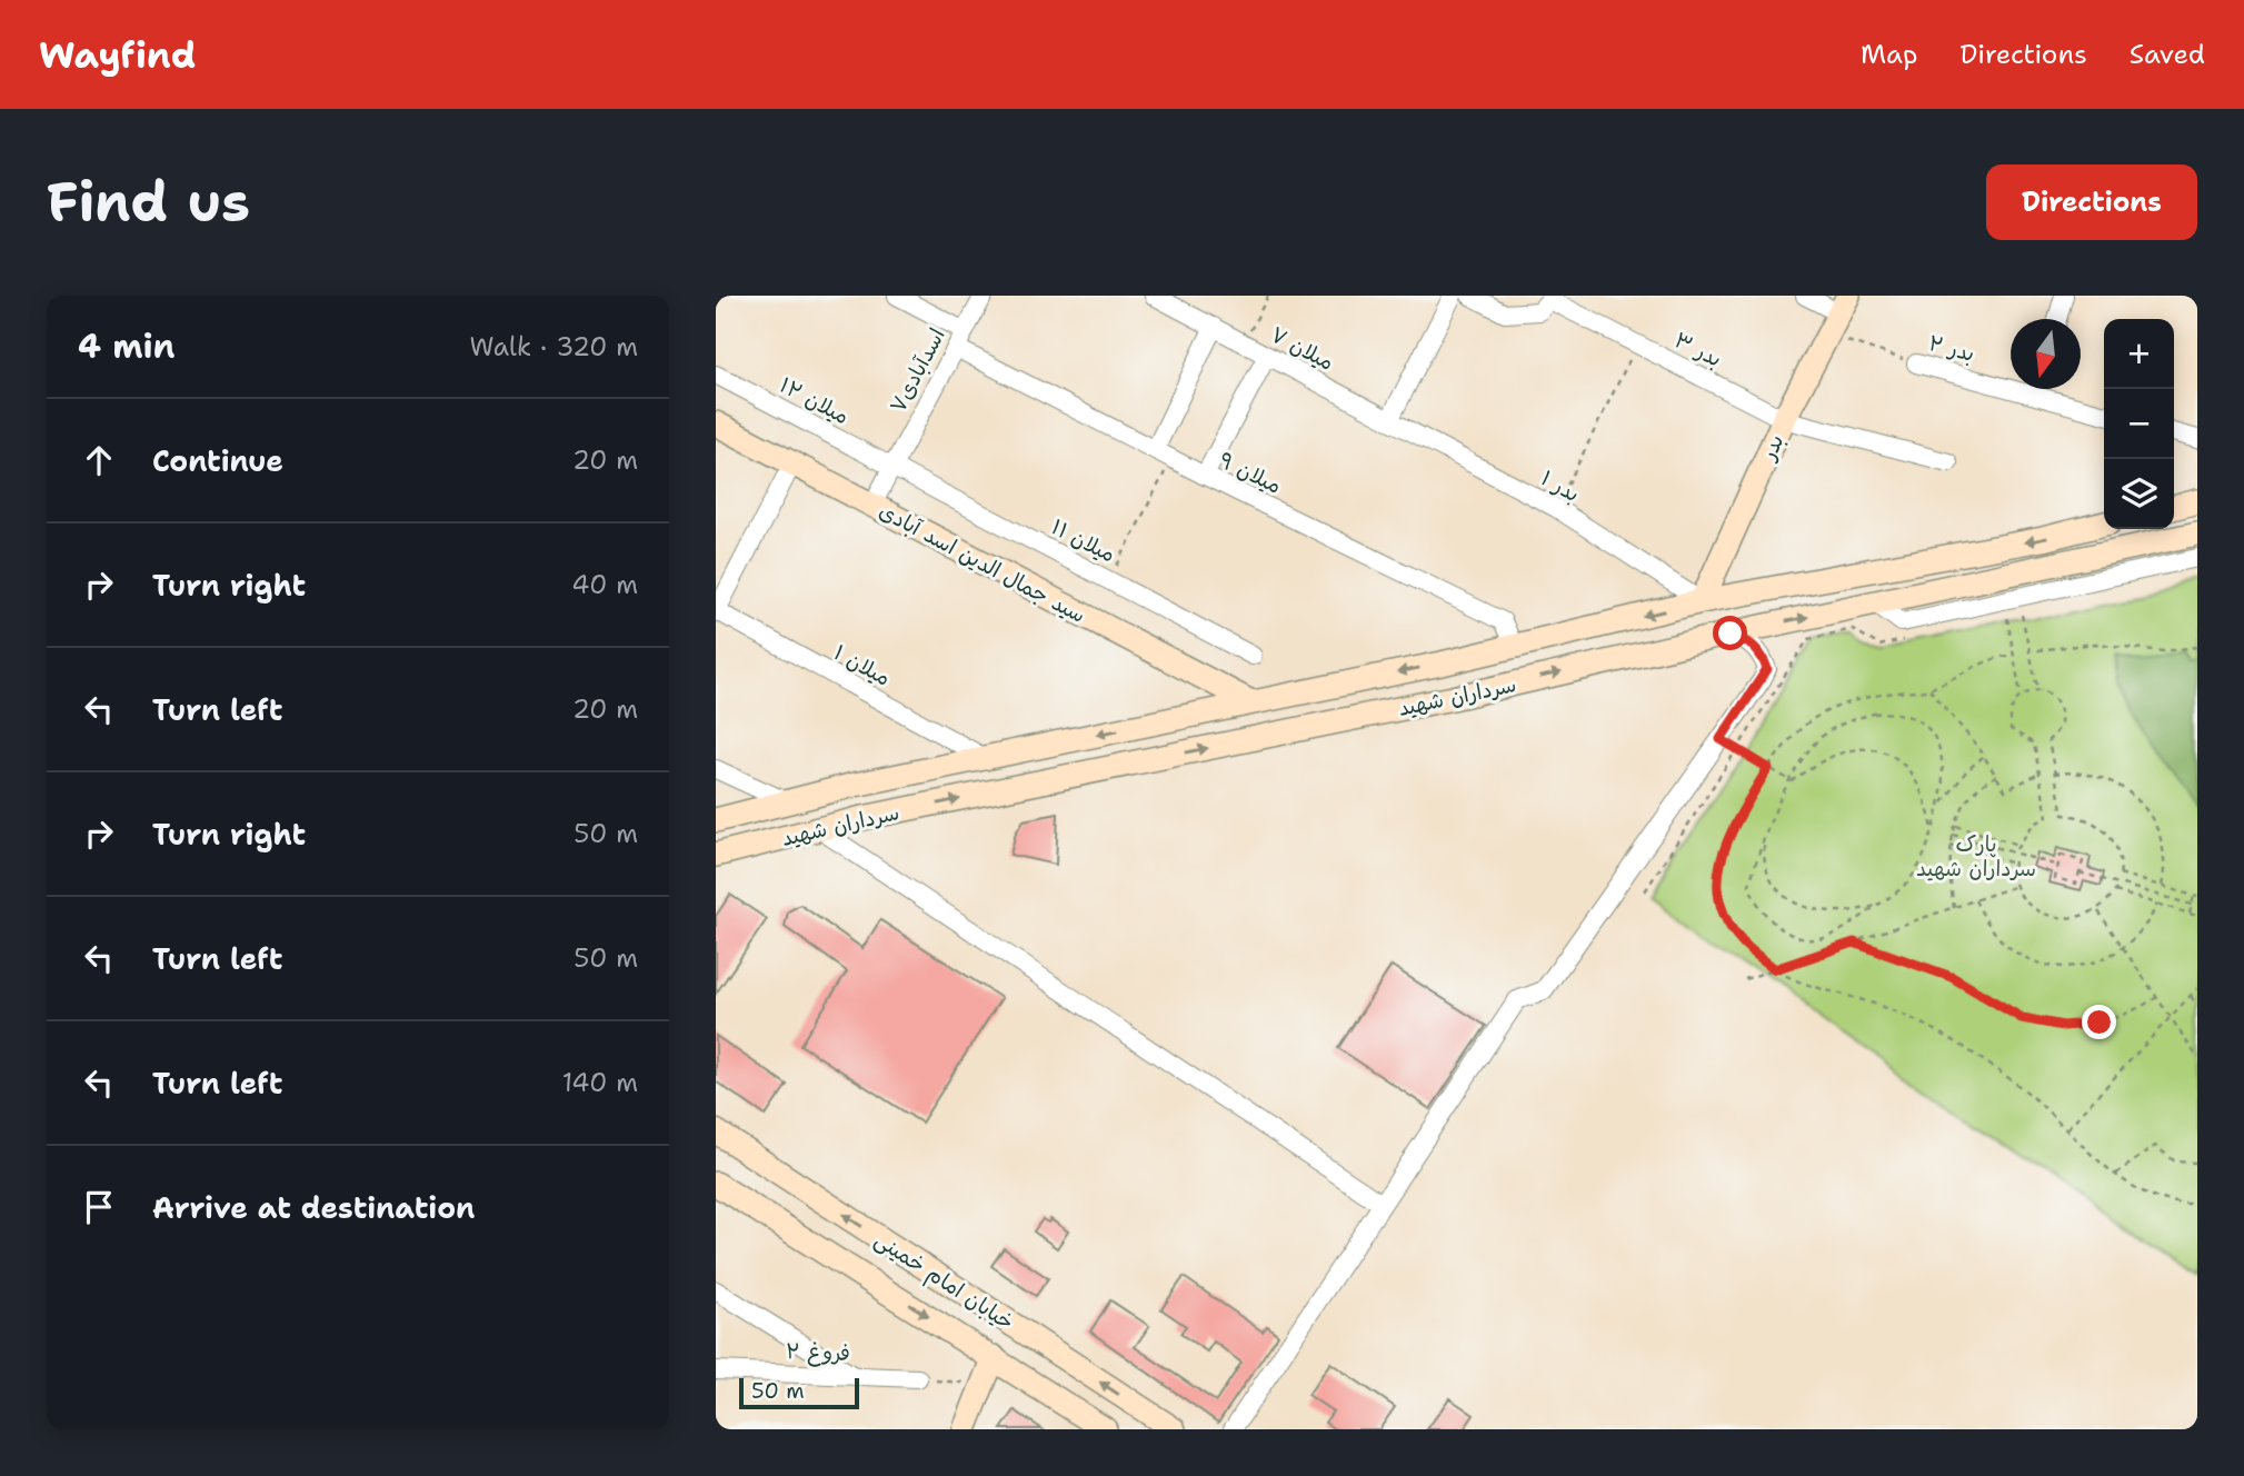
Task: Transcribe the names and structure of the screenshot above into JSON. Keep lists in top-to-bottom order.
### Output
{
  "streets": {
    "street": [
      "میلان ۷",
      "بدر ۲",
      "بدر ۳",
      "اسدآبادی۷",
      "میلان ۱۲",
      "بدر",
      "میلان ۹",
      "بدر ۱",
      "میلان ۱۱",
      "سید جمال الدین اسد آبادی",
      "میلان ۱",
      "سرداران شهید",
      "خیابان امام خمینی",
      "فروغ ۲"
    ]
  },
  "crossings": [
    ["میلان ۷", "بدر ۱"],
    ["بدر ۲", "بدر"],
    ["بدر ۳", "بدر"],
    ["اسدآبادی۷", "میلان ۱۲"],
    ["اسدآبادی۷", "میلان ۹"],
    ["اسدآبادی۷", "میلان ۱۱"],
    ["اسدآبادی۷", "سید جمال الدین اسد آبادی"],
    ["میلان ۱۲", "میلان ۱۱"],
    ["بدر", "بدر ۱"],
    ["بدر", "سرداران شهید"],
    ["میلان ۹", "سرداران شهید"],
    ["بدر ۱", "سرداران شهید"],
    ["سید جمال الدین اسد آبادی", "سرداران شهید"],
    ["میلان ۱", "سرداران شهید"]
  ],
  "parks": ["پارک سرداران شهید"],
  "scale_bar": "50 m",
  "north": "bottom",
  "page": {
    "header": "Wayfind",
    "nav": ["Map", "Directions", "Saved"],
    "buttons": "Directions",
    "title": "Find us",
    "heading": ["4 min", "Walk · 320 m"],
    "map_buttons": ["+", "−"],
    "list": [
      ["Continue", "20 m"],
      ["Turn right", "40 m"],
      ["Turn left", "20 m"],
      ["Turn right", "50 m"],
      ["Turn left", "50 m"],
      ["Turn left", "140 m"],
      "Arrive at destination"
    ],
    "scale": "50 m"
  }
}
